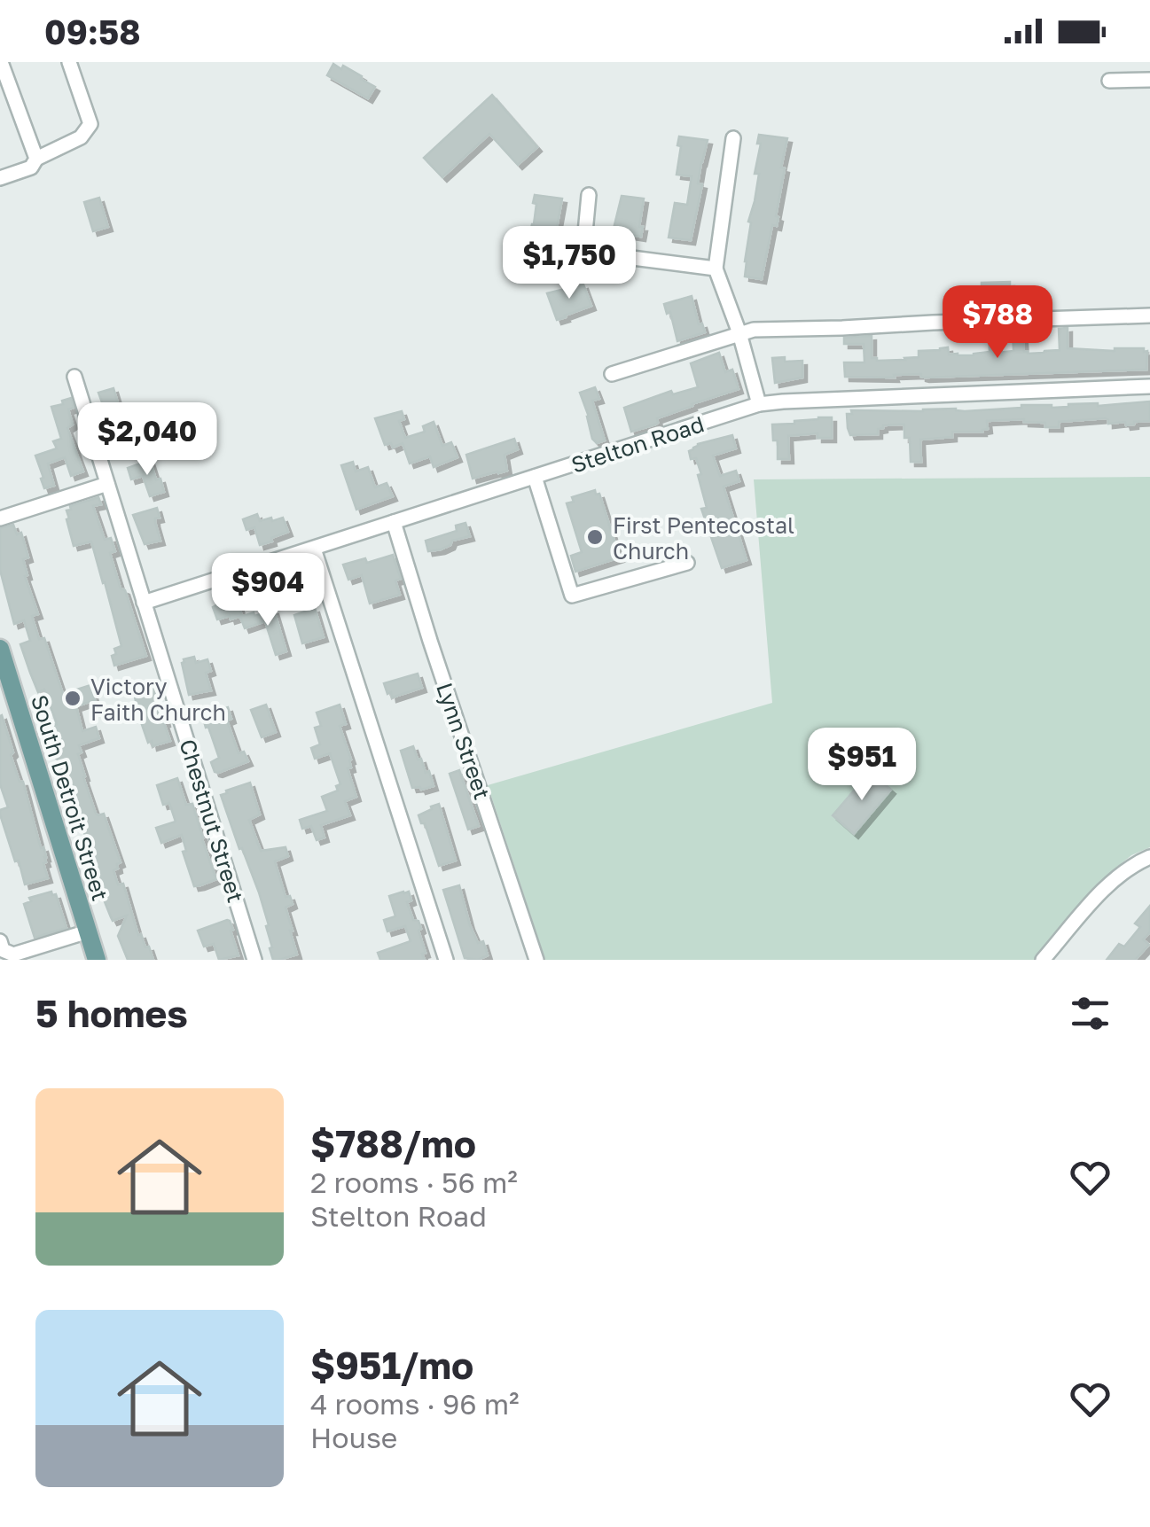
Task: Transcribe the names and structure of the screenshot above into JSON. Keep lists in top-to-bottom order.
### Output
{
  "streets": {
    "main road": ["South Detroit Street"],
    "street": ["Stelton Road", "Lynn Street", "Chestnut Street"]
  },
  "crossings": [
    ["Stelton Road", "Lynn Street"],
    ["Stelton Road", "Chestnut Street"]
  ],
  "places": ["First Pentecostal Church", "Victory Faith Church"],
  "page": {
    "status": "09:58",
    "price": [
      "$1,750",
      "$788",
      "$2,040",
      "$904",
      "$951"
    ],
    "heading": "5 homes",
    "list": [
      {
        "name": "$788/mo",
        "note": "2 rooms · 56 m² · Stelton Road"
      },
      {
        "name": "$951/mo",
        "note": "4 rooms · 96 m² · House"
      }
    ]
  }
}
